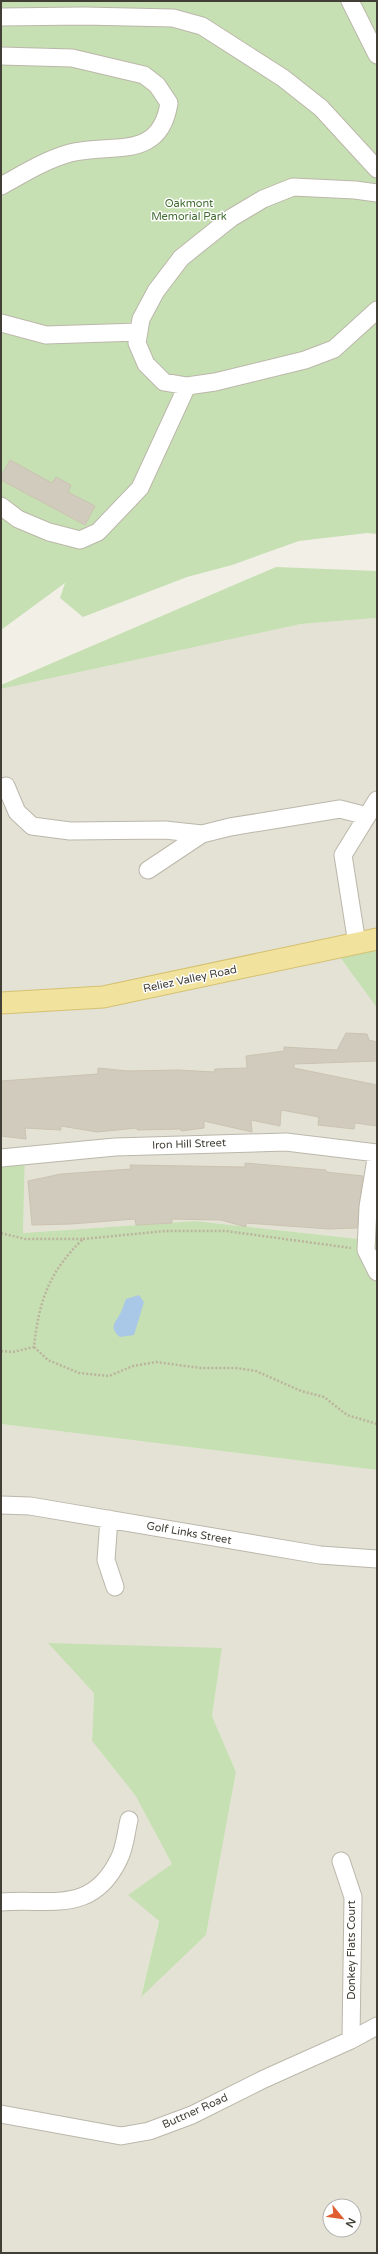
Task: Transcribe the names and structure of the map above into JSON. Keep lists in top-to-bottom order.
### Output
{
  "streets": {
    "main road": ["Reliez Valley Road"],
    "street": [
      "Iron Hill Street",
      "Golf Links Street",
      "Donkey Flats Court",
      "Buttner Road"
    ]
  },
  "crossings": [
    ["Donkey Flats Court", "Buttner Road"]
  ],
  "parks": ["Oakmont Memorial Park"],
  "north": "bottom right"
}
